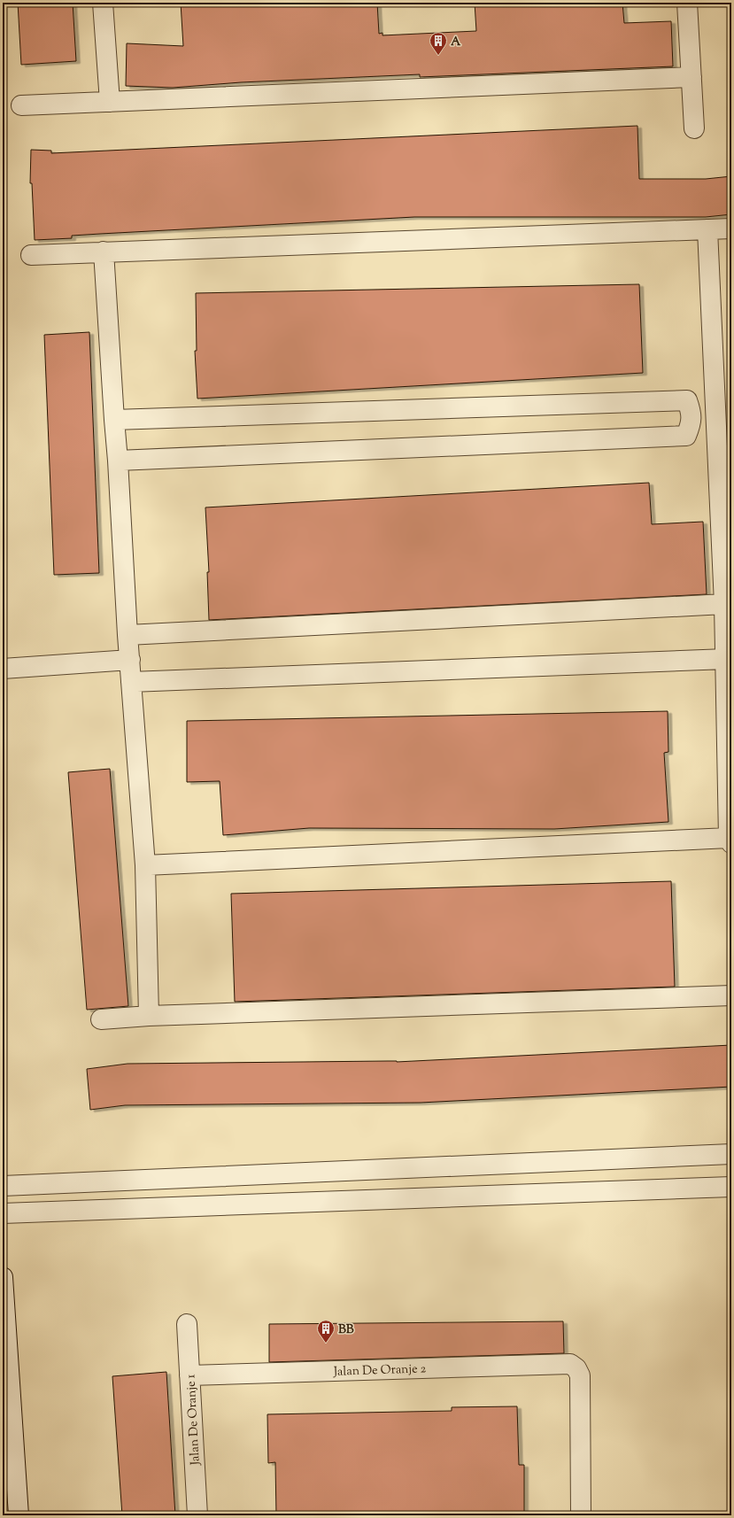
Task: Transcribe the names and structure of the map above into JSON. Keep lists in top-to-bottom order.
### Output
{
  "streets": {
    "street": ["Jalan De Oranje 2", "Jalan De Oranje 1"]
  },
  "crossings": [
    ["Jalan De Oranje 2", "Jalan De Oranje 1"]
  ],
  "places": {
    "building": ["A", "BB"]
  }
}
